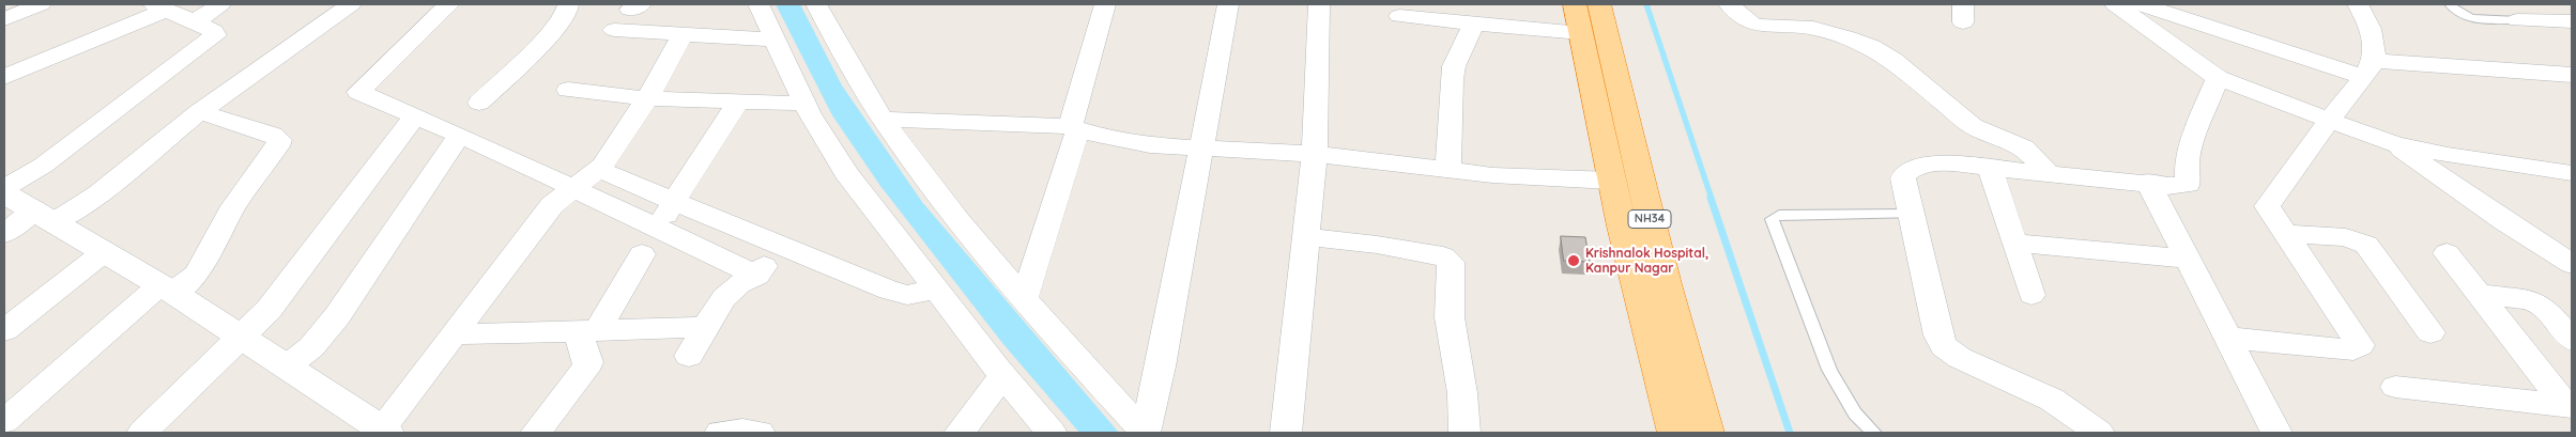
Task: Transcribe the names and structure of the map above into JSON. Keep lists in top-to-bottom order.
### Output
{
  "streets": {
    "highway": ["NH34"]
  },
  "places": ["Krishnalok Hospital, Kanpur Nagar"]
}
